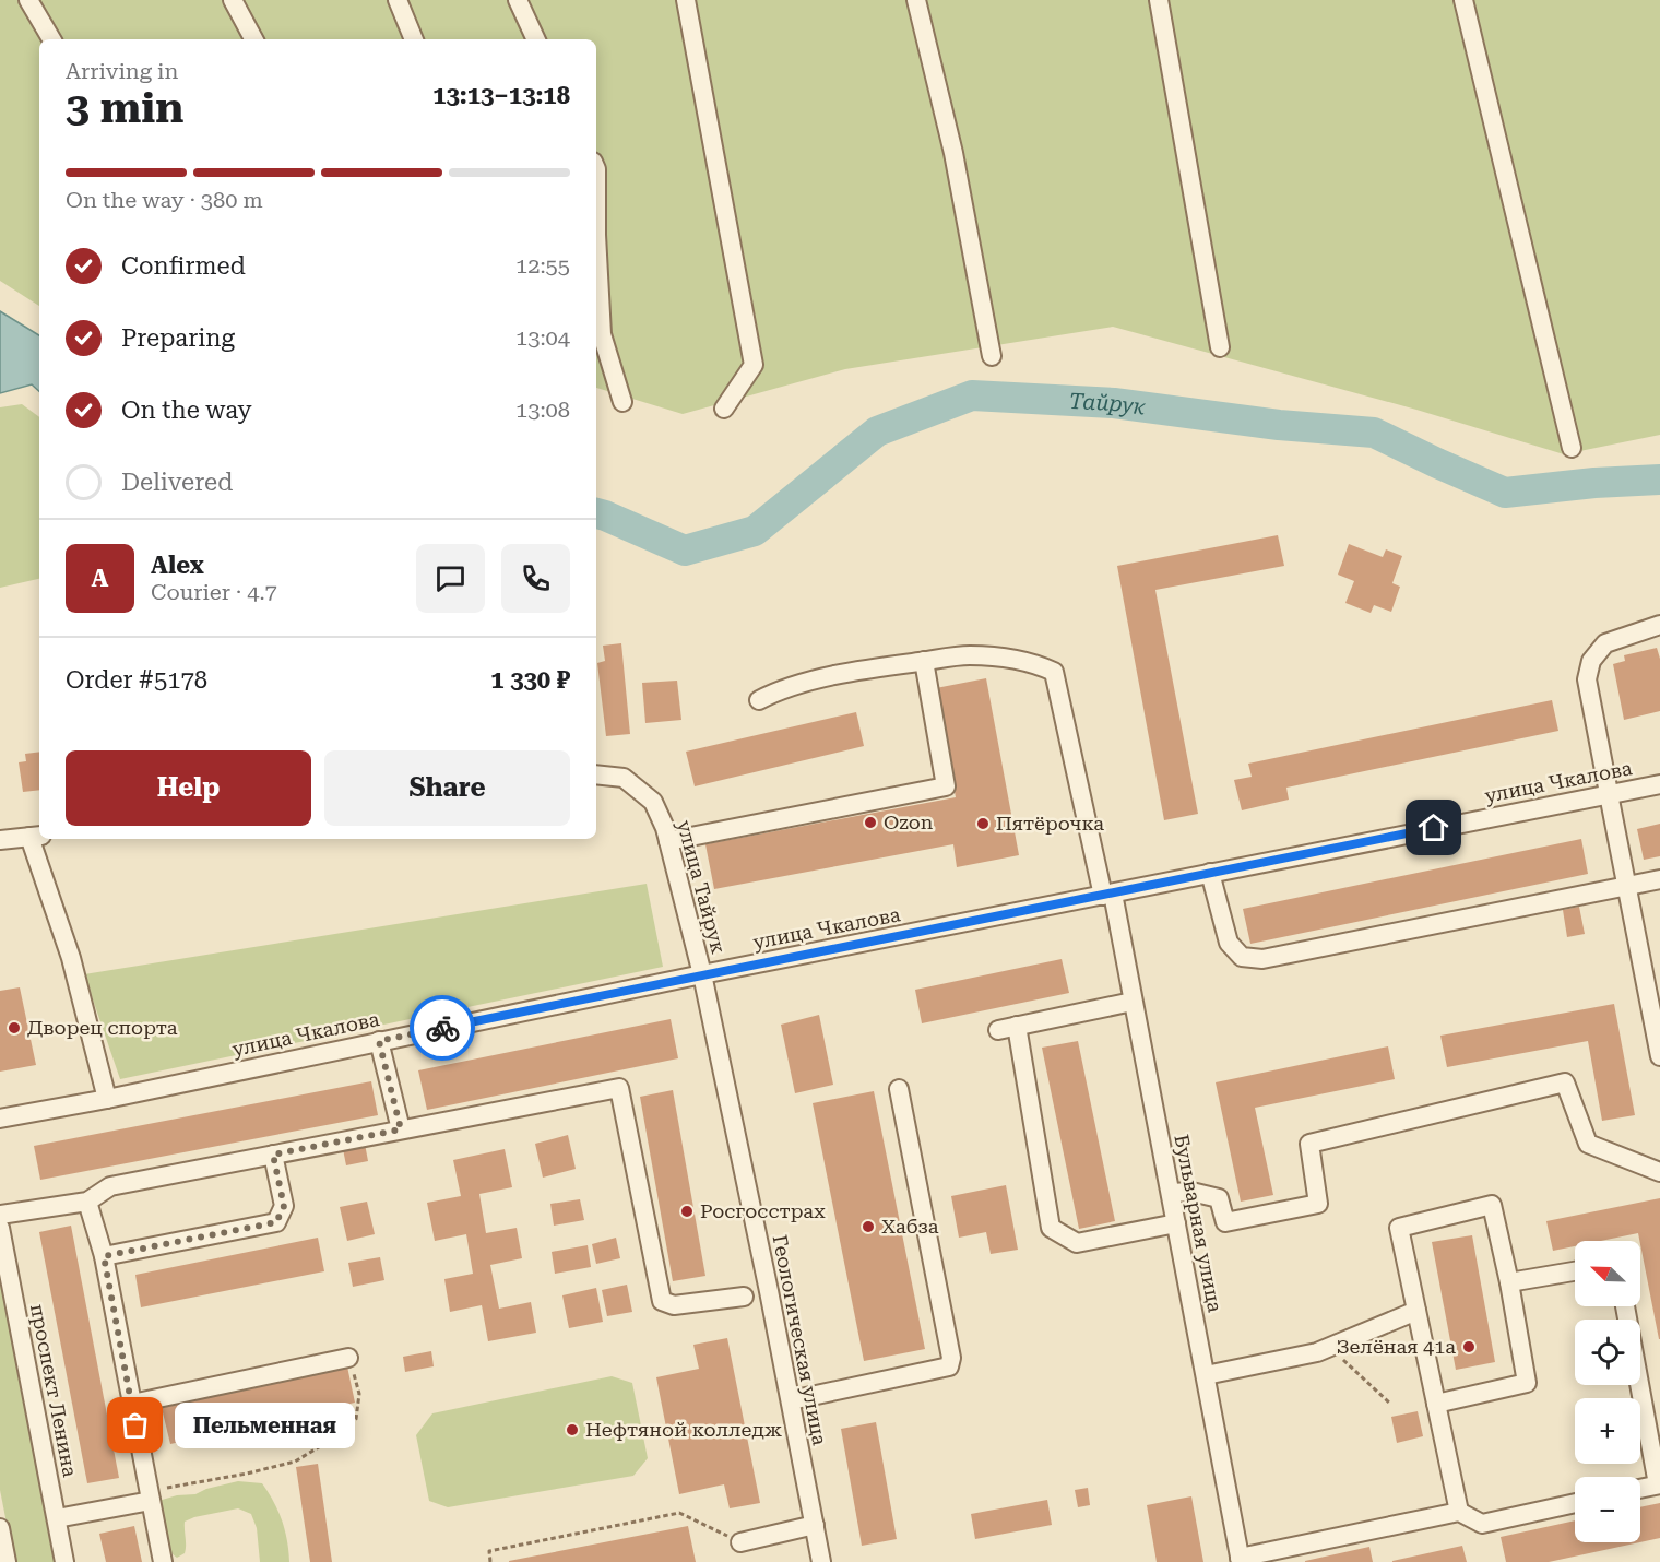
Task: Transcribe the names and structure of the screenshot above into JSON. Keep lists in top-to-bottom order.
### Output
{
  "streets": {
    "street": [
      "улица Чкалова",
      "улица Тайрук",
      "Бульварная улица",
      "Геологическая улица",
      "проспект Ленина"
    ]
  },
  "crossings": [
    ["улица Чкалова", "улица Тайрук"],
    ["улица Чкалова", "Бульварная улица"],
    ["улица Чкалова", "Геологическая улица"],
    ["улица Тайрук", "Геологическая улица"]
  ],
  "water": ["Тайрук"],
  "places": [
    "Ozon",
    "Пятёрочка",
    "Дворец спорта",
    "Росгосстрах",
    "Хабза",
    "Зелёная 41а",
    "Пельменная",
    "Нефтяной колледж"
  ],
  "north": "top left",
  "page": {
    "heading": ["3 min", "Arriving in", "13:13–13:18"],
    "panel": [
      "Alex",
      "Courier · 4.7",
      "Order #5178",
      "1 330 ₽"
    ],
    "bar": "On the way · 380 m",
    "list": [
      ["Confirmed", "12:55"],
      ["Preparing", "13:04"],
      ["On the way", "13:08"],
      "Delivered"
    ],
    "round": "A",
    "buttons": ["Help", "Share"],
    "map_buttons": ["+", "−"],
    "bubble": "Пельменная"
  }
}
